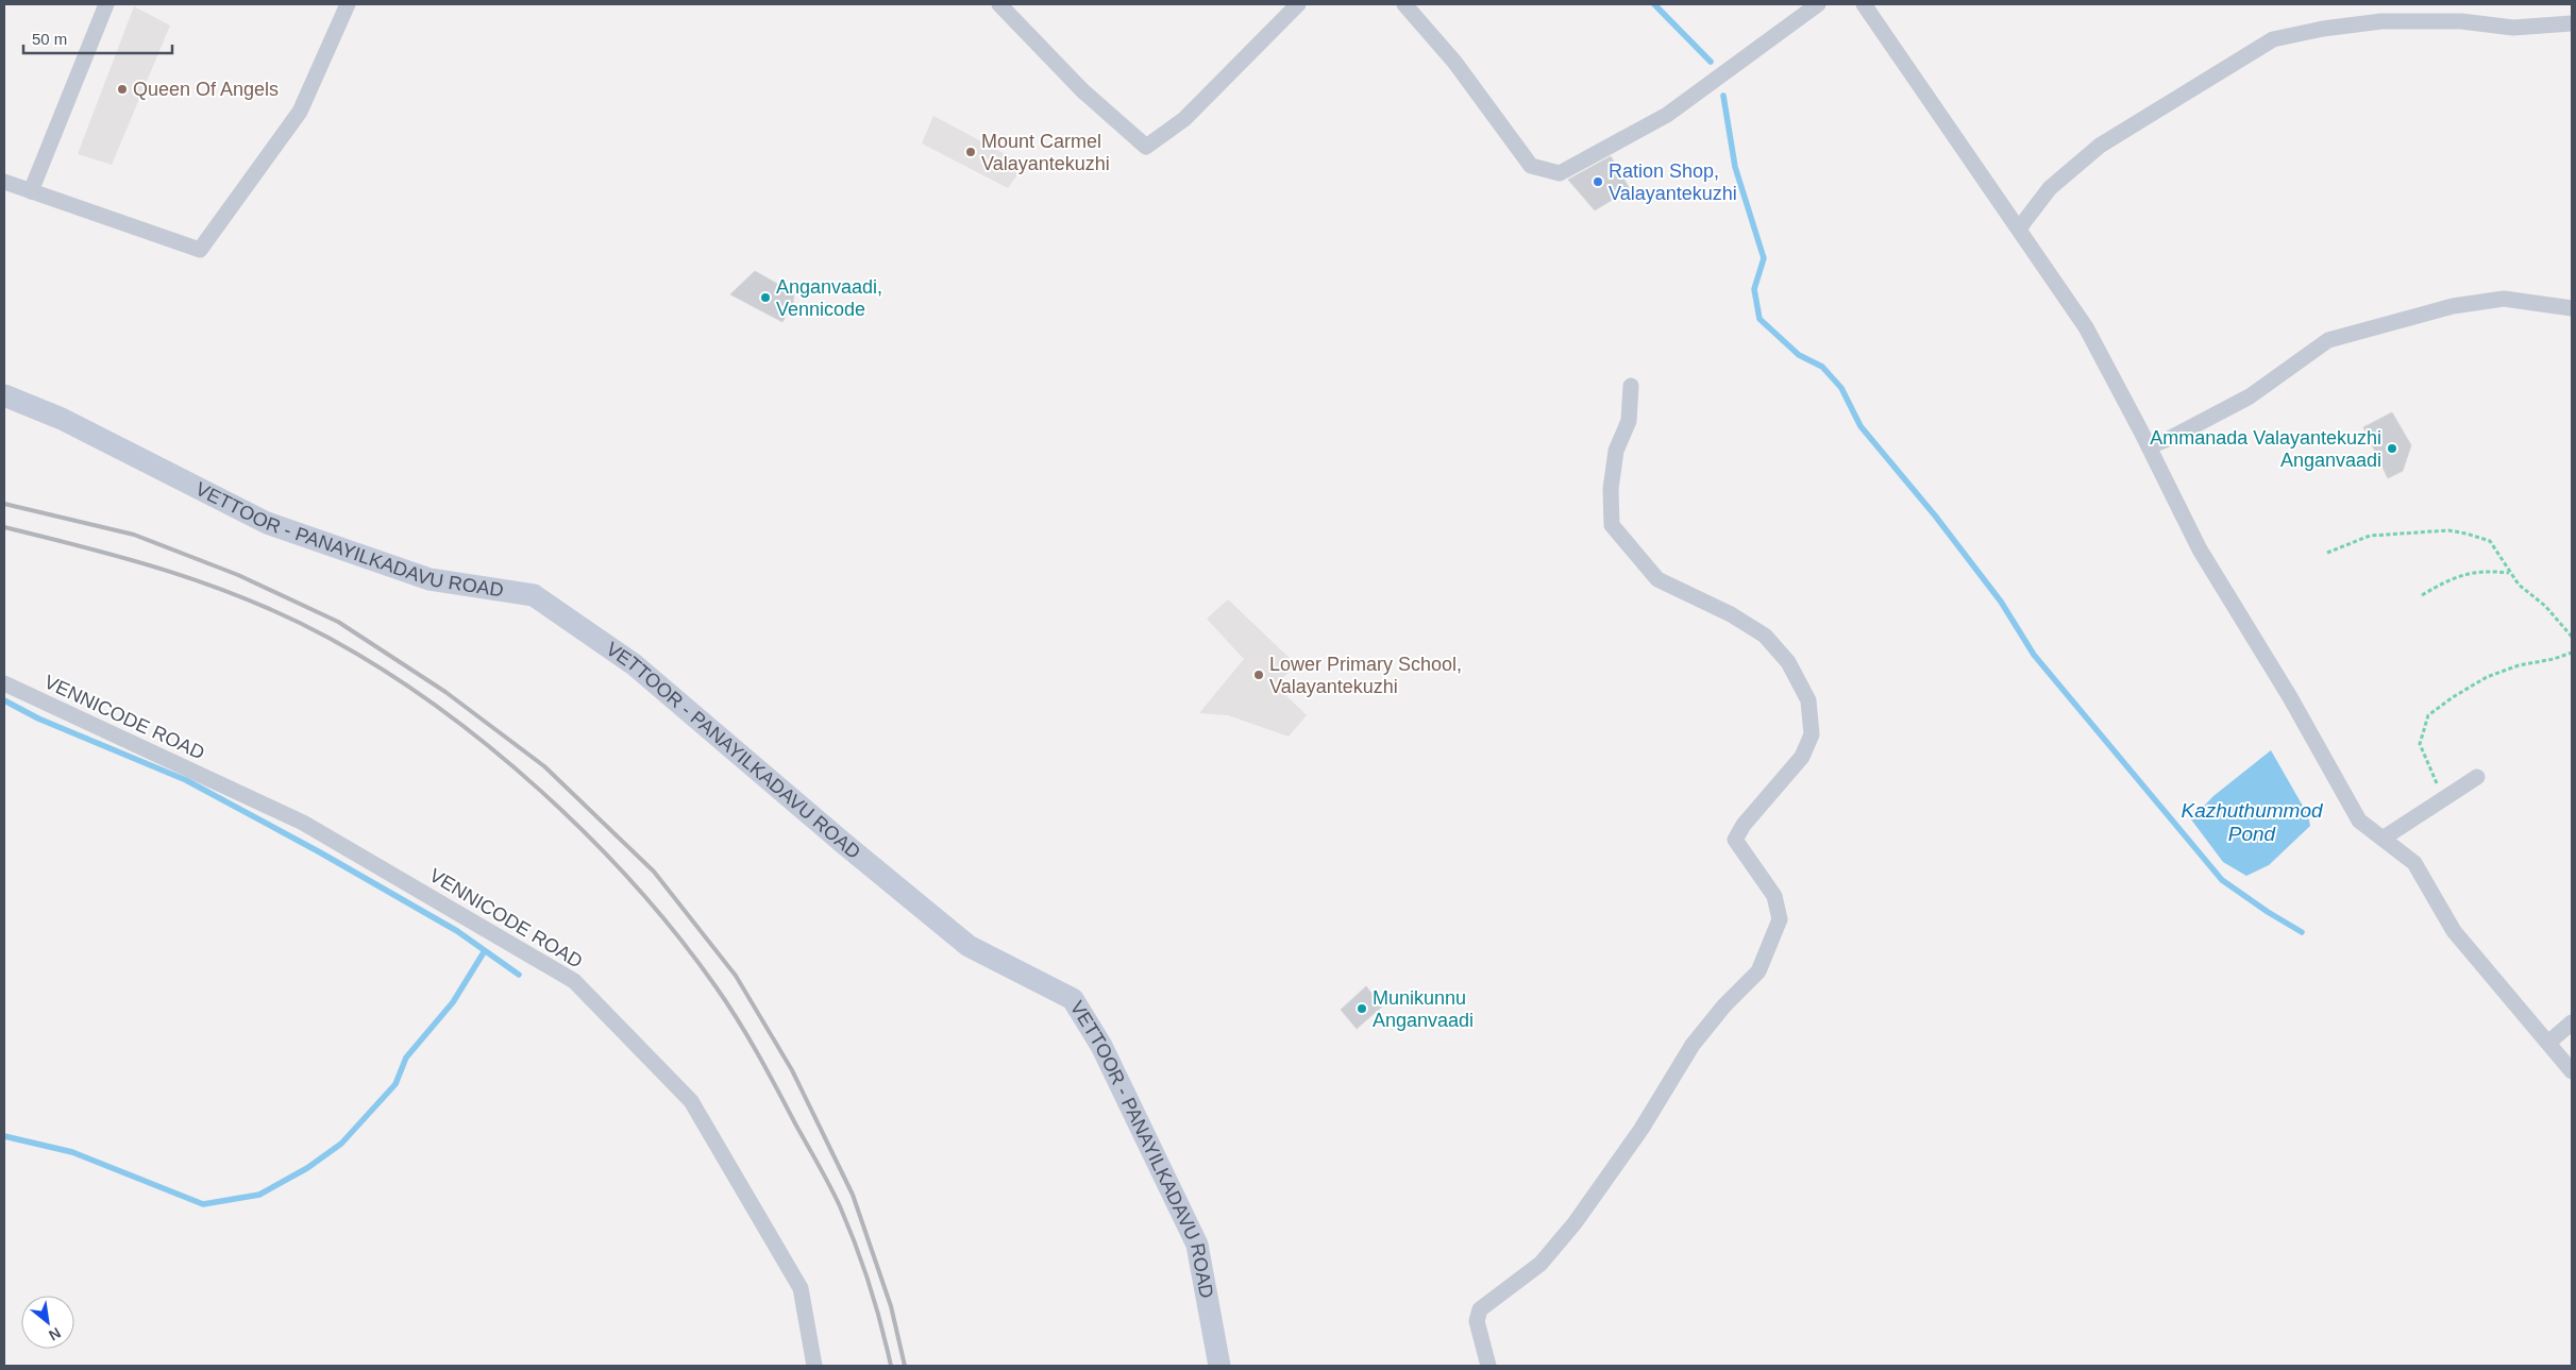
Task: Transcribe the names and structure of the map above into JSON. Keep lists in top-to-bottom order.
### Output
{
  "streets": {
    "main road": ["VETTOOR - PANAYILKADAVU ROAD"],
    "street": ["VENNICODE ROAD"]
  },
  "water": ["Kazhuthummod Pond"],
  "places": [
    "Queen Of Angels",
    "Mount Carmel Valayantekuzhi",
    "Ration Shop, Valayantekuzhi",
    "Anganvaadi, Vennicode",
    "Ammanada Valayantekuzhi Anganvaadi",
    "Lower Primary School, Valayantekuzhi",
    "Munikunnu Anganvaadi"
  ],
  "scale_bar": "50 m",
  "north": "bottom right"
}
